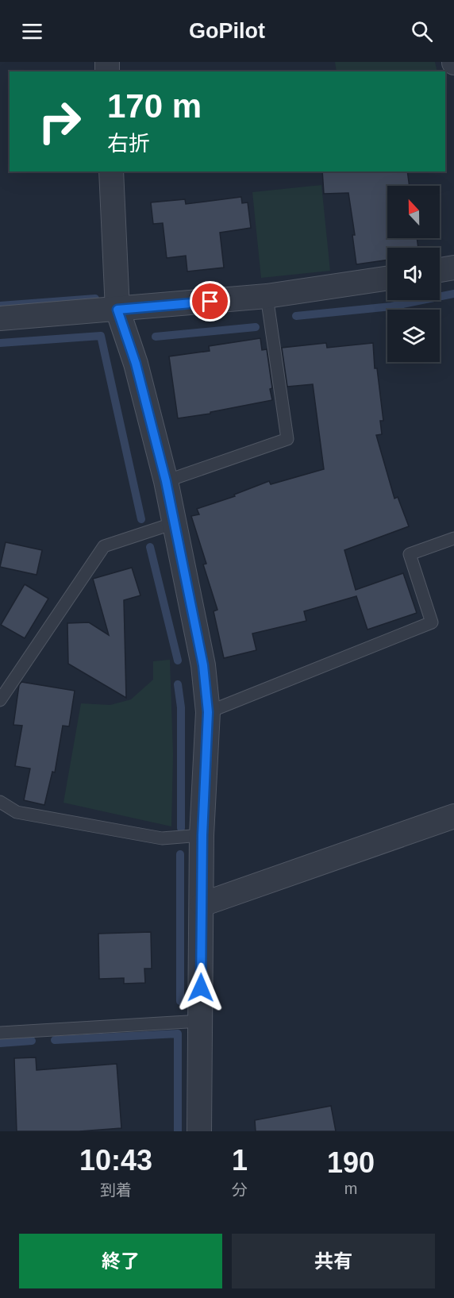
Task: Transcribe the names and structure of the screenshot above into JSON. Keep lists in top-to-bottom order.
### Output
{
  "north": "top",
  "page": {
    "header": "GoPilot",
    "turn": ["170 m", "右折"],
    "eta": [
      "10:43",
      "到着",
      "1",
      "分",
      "190",
      "m"
    ],
    "buttons": ["終了", "共有"]
  }
}
